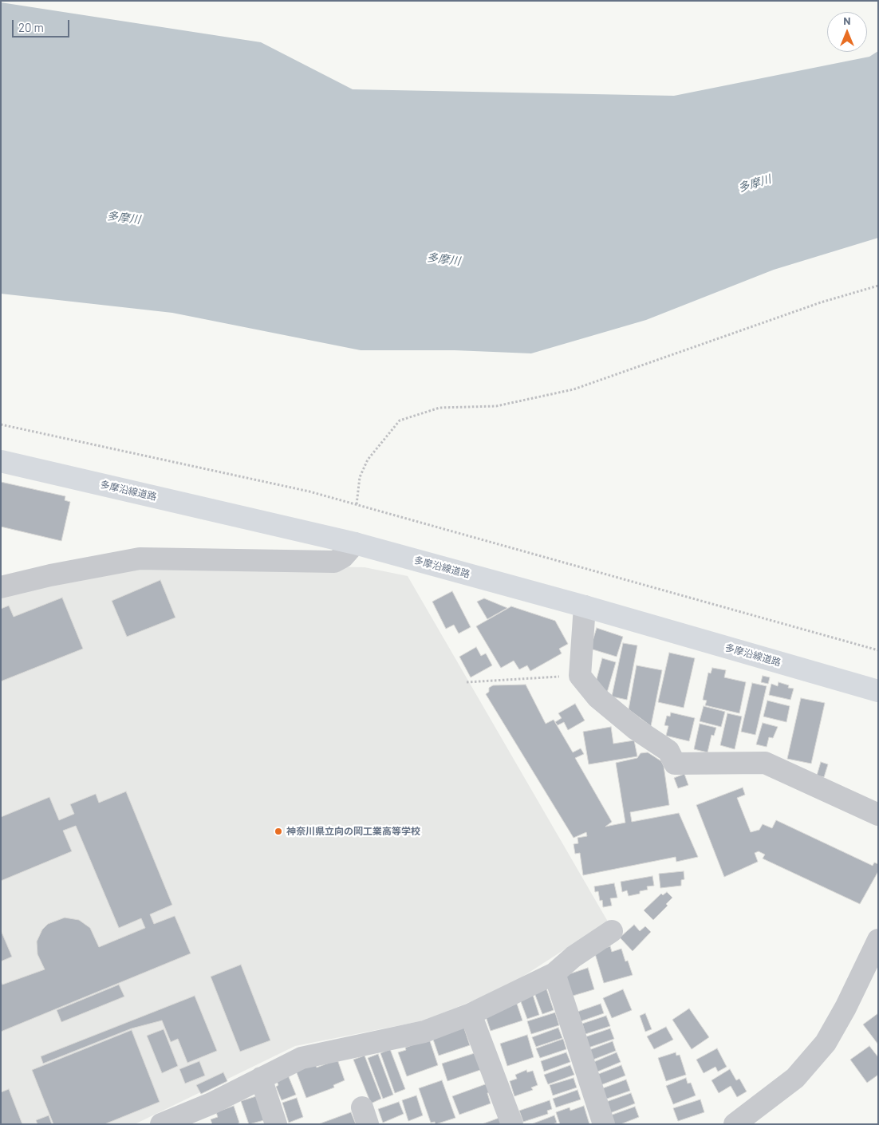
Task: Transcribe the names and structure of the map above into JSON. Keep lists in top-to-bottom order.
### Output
{
  "streets": {
    "main road": ["多摩沿線道路"]
  },
  "water": ["多摩川"],
  "places": ["神奈川県立向の岡工業高等学校"],
  "scale_bar": "20 m",
  "north": "top"
}
